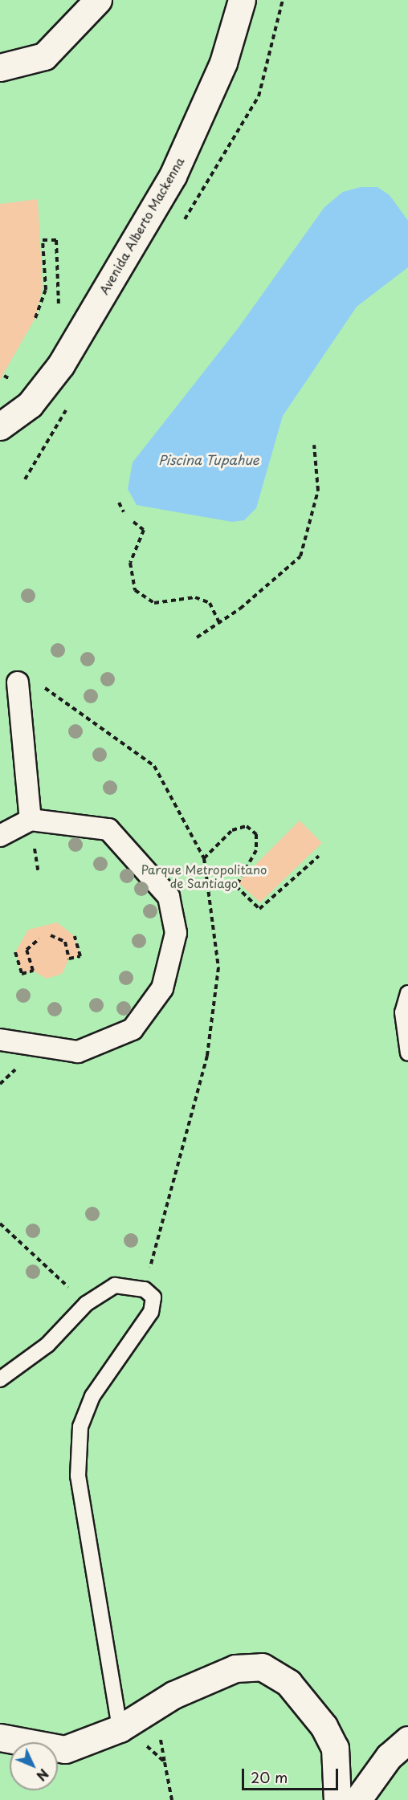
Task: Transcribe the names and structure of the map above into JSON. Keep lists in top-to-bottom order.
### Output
{
  "streets": {
    "street": ["Avenida Alberto Mackenna"]
  },
  "water": ["Piscina Tupahue"],
  "parks": ["Parque Metropolitano de Santiago"],
  "scale_bar": "20 m",
  "north": "bottom right"
}
